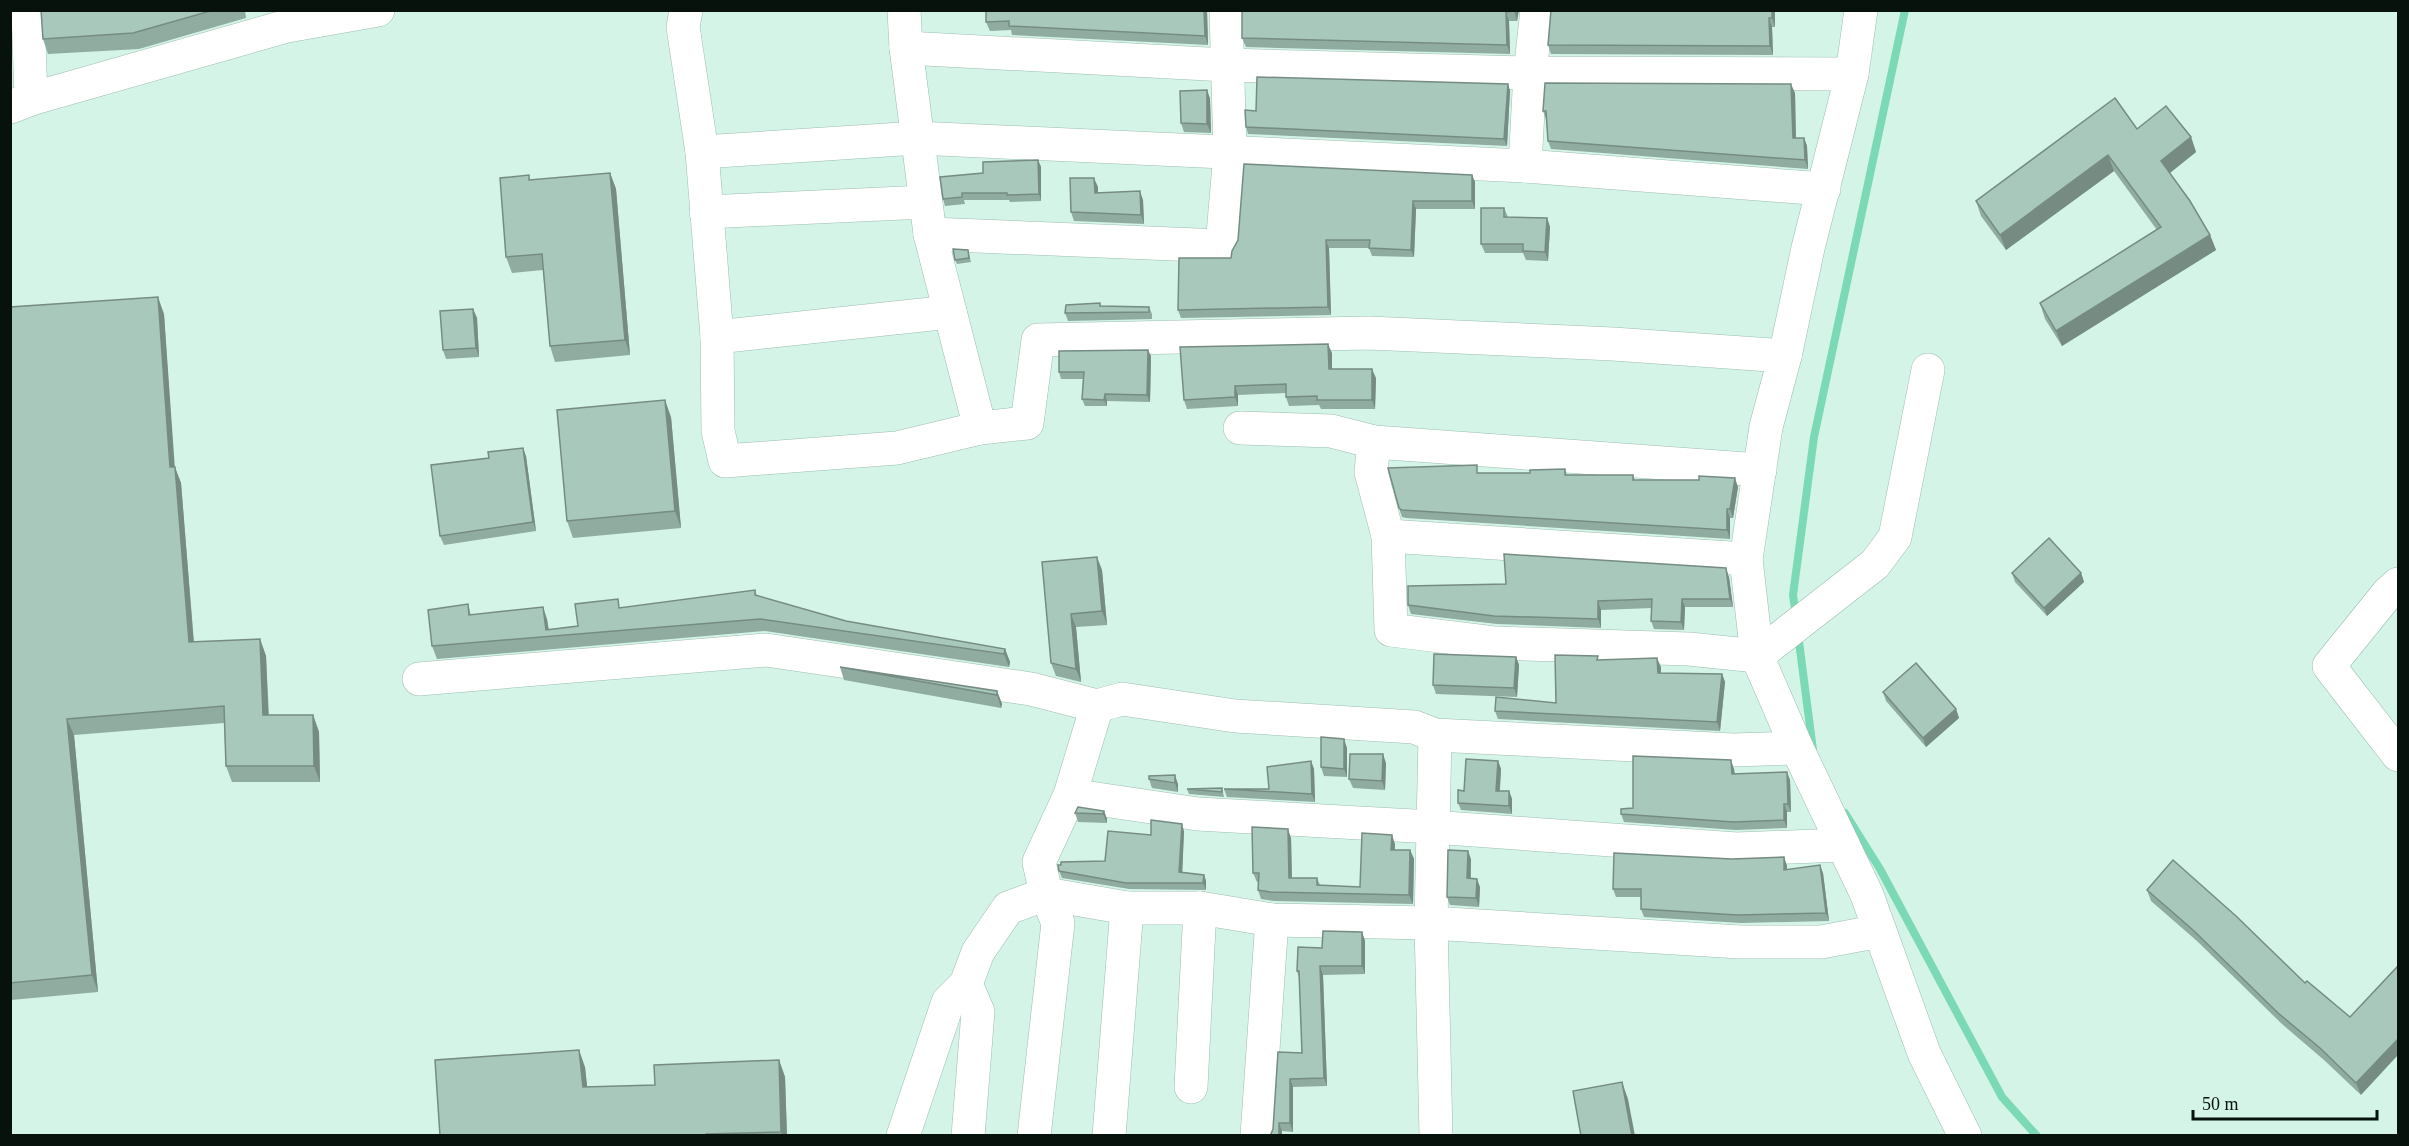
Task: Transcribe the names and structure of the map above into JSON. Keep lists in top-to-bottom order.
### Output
{
  "scale_bar": "50 m"
}
